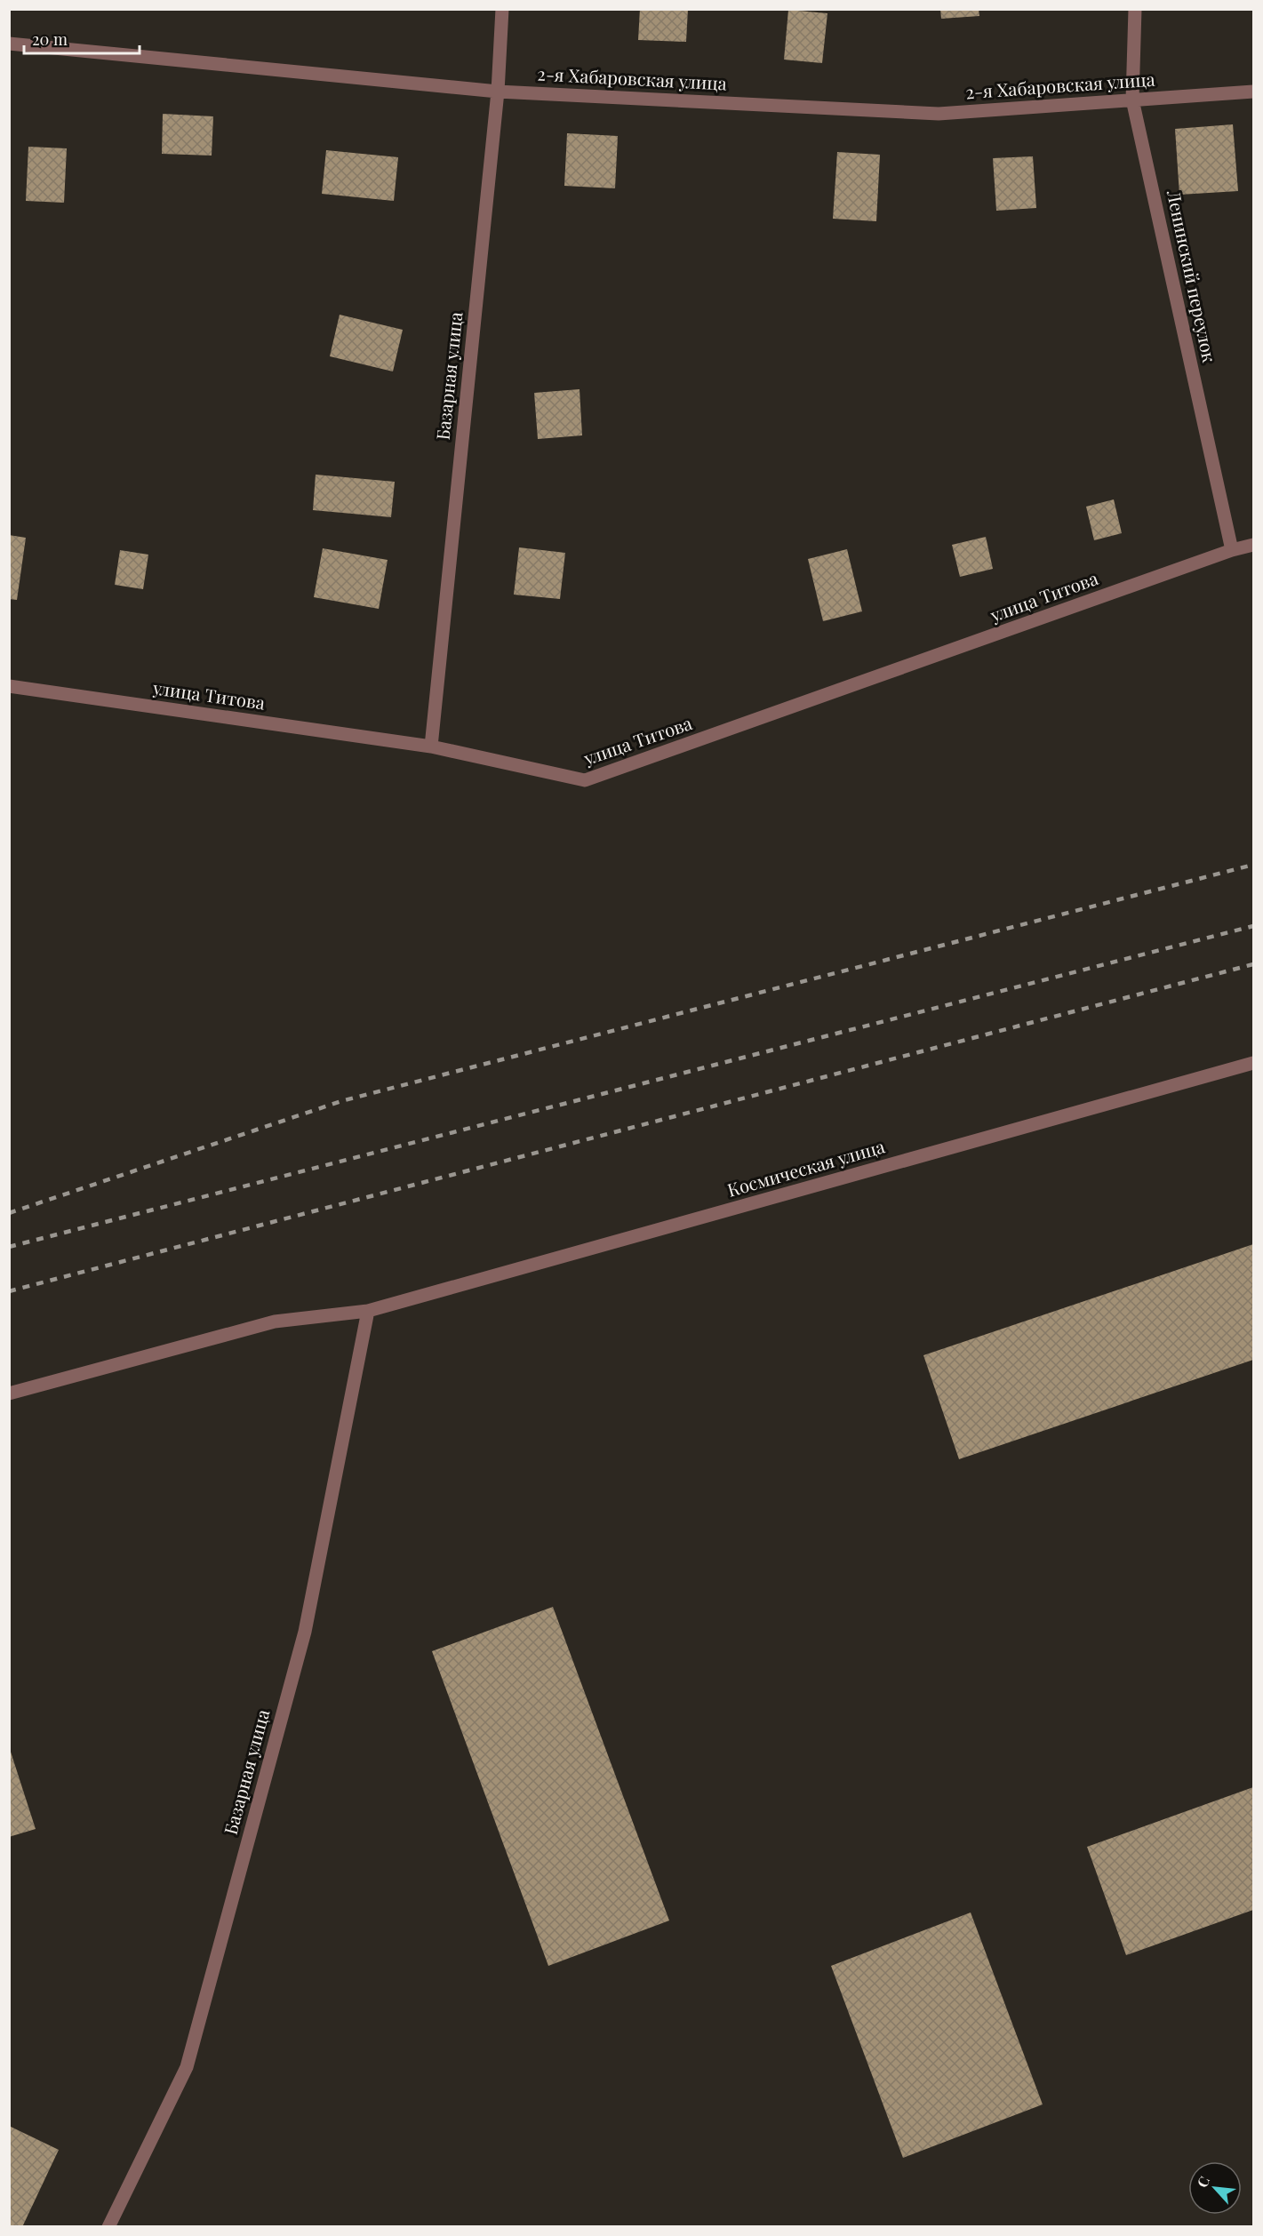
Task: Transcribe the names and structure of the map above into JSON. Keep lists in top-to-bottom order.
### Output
{
  "streets": {
    "street": [
      "2-я Хабаровская улица",
      "Ленинский переулок",
      "Базарная улица",
      "улица Титова",
      "Космическая улица"
    ]
  },
  "crossings": [
    ["2-я Хабаровская улица", "Ленинский переулок"],
    ["2-я Хабаровская улица", "Базарная улица"],
    ["Ленинский переулок", "улица Титова"],
    ["Базарная улица", "улица Титова"],
    ["Базарная улица", "Космическая улица"]
  ],
  "scale_bar": "20 m",
  "north": "top left"
}
